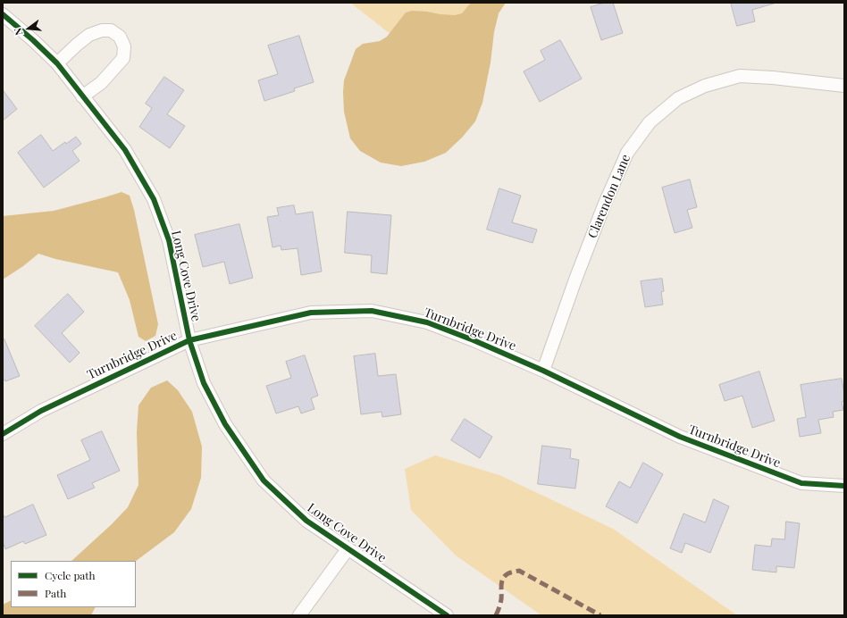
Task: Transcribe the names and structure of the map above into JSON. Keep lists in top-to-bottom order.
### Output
{
  "streets": {
    "street": ["Clarendon Lane", "Long Cove Drive", "Turnbridge Drive"]
  },
  "crossings": [
    ["Clarendon Lane", "Turnbridge Drive"],
    ["Long Cove Drive", "Turnbridge Drive"]
  ],
  "legend": ["Cycle path", "Path"],
  "north": "left"
}
